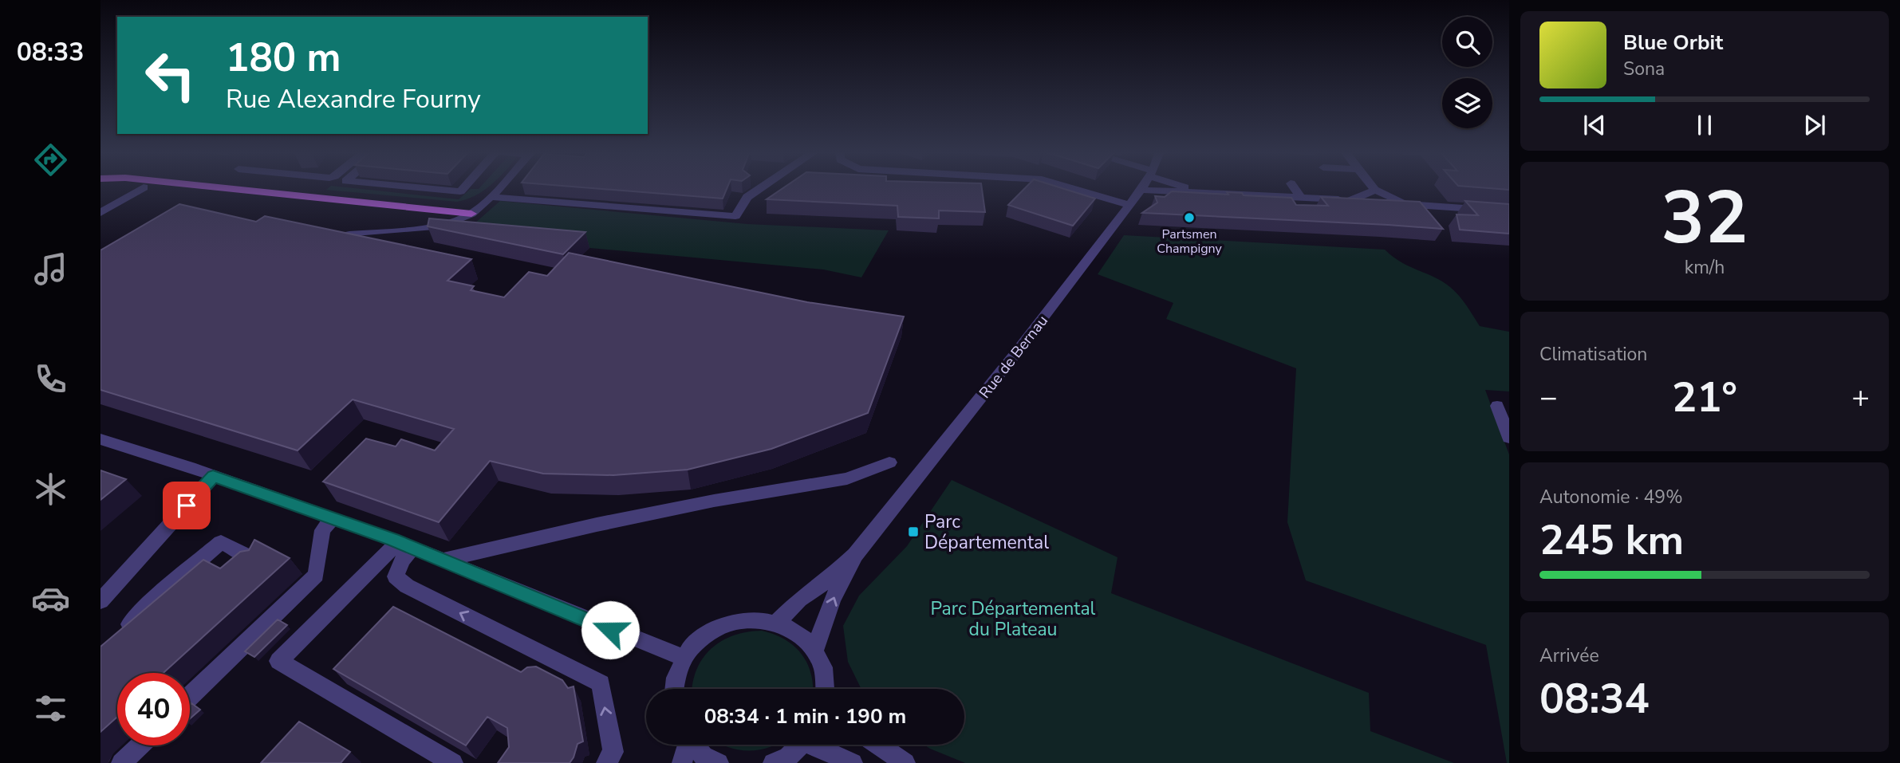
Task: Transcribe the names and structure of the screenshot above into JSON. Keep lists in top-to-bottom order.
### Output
{
  "streets": {
    "street": ["Rue de Bernau"]
  },
  "parks": ["Parc Départemental du Plateau"],
  "places": {
    "other": ["Partsmen Champigny"],
    "transit": ["Parc Départemental"]
  },
  "page": {
    "tabs": "08:33",
    "turn": ["180 m", "Rue Alexandre Fourny"],
    "song": ["Blue Orbit", "Sona"],
    "tile": [
      ["32", "km/h"],
      "Climatisation",
      ["Autonomie · 49%", "245 km"],
      ["Arrivée", "08:34"]
    ],
    "heat": ["−", "21°", "+"],
    "limit": "40",
    "trip": "08:34 · 1 min · 190 m"
  }
}
